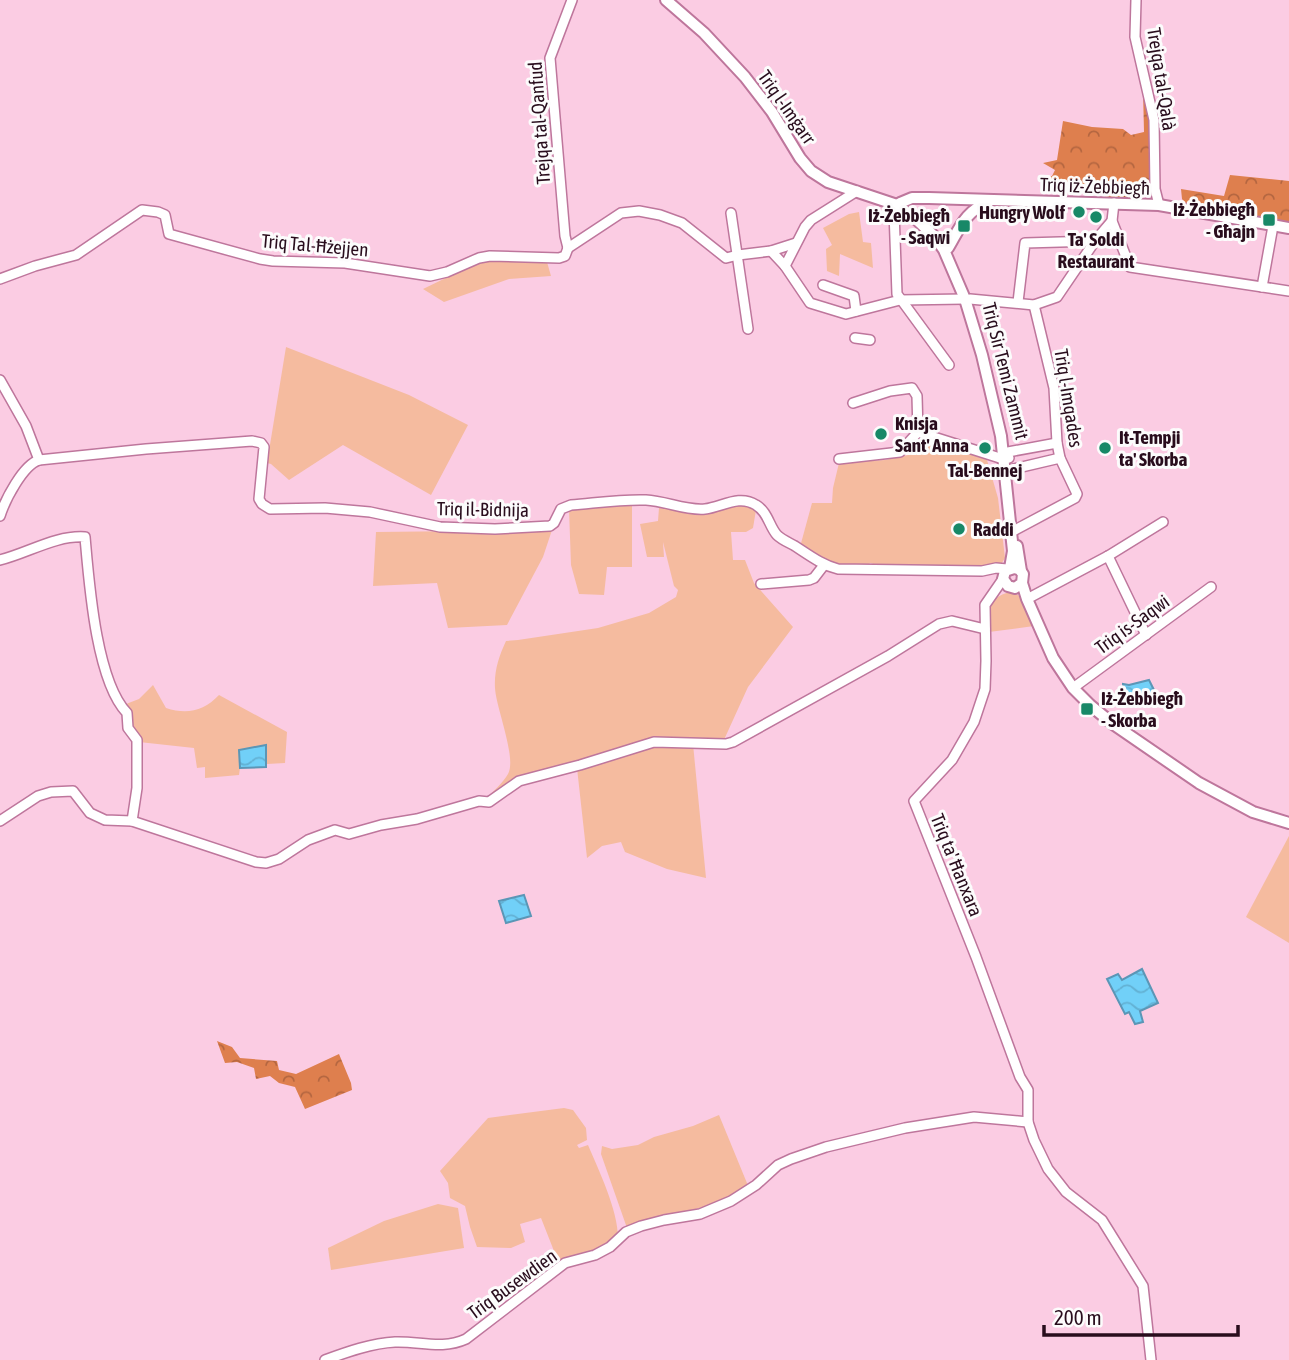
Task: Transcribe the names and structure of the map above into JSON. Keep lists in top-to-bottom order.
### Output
{
  "streets": {
    "main road": ["Triq l-Imġarr", "Triq iż-Żebbiegħ", "Triq Sir Temi Zammit"],
    "street": [
      "Trejqa tal-Qalà",
      "Trejqa tal-Qanfud",
      "Triq Tal-Ħżejjen",
      "Triq l-Imqades",
      "Triq il-Bidnija",
      "Triq is-Saqwi",
      "Triq ta' Ħanxara",
      "Triq Busewdien"
    ]
  },
  "crossings": [
    ["Trejqa tal-Qalà", "Triq iż-Żebbiegħ"],
    ["Triq l-Imġarr", "Triq iż-Żebbiegħ"],
    ["Triq l-Imġarr", "Triq Sir Temi Zammit"],
    ["Trejqa tal-Qanfud", "Triq Tal-Ħżejjen"],
    ["Triq iż-Żebbiegħ", "Triq Sir Temi Zammit"],
    ["Triq Sir Temi Zammit", "Triq l-Imqades"],
    ["Triq Sir Temi Zammit", "Triq il-Bidnija"],
    ["Triq Sir Temi Zammit", "Triq is-Saqwi"],
    ["Triq Sir Temi Zammit", "Triq ta' Ħanxara"],
    ["Triq il-Bidnija", "Triq ta' Ħanxara"],
    ["Triq ta' Ħanxara", "Triq Busewdien"]
  ],
  "places": {
    "other": [
      "Hungry Wolf",
      "Ta' Soldi Restaurant",
      "Knisja Sant' Anna",
      "Tal-Bennej",
      "It-Tempji ta' Skorba",
      "Raddi"
    ],
    "transit": ["Iż-Żebbiegħ - Għajn", "Iż-Żebbiegħ - Saqwi", "Iż-Żebbiegħ - Skorba"]
  },
  "scale_bar": "200 m"
}
